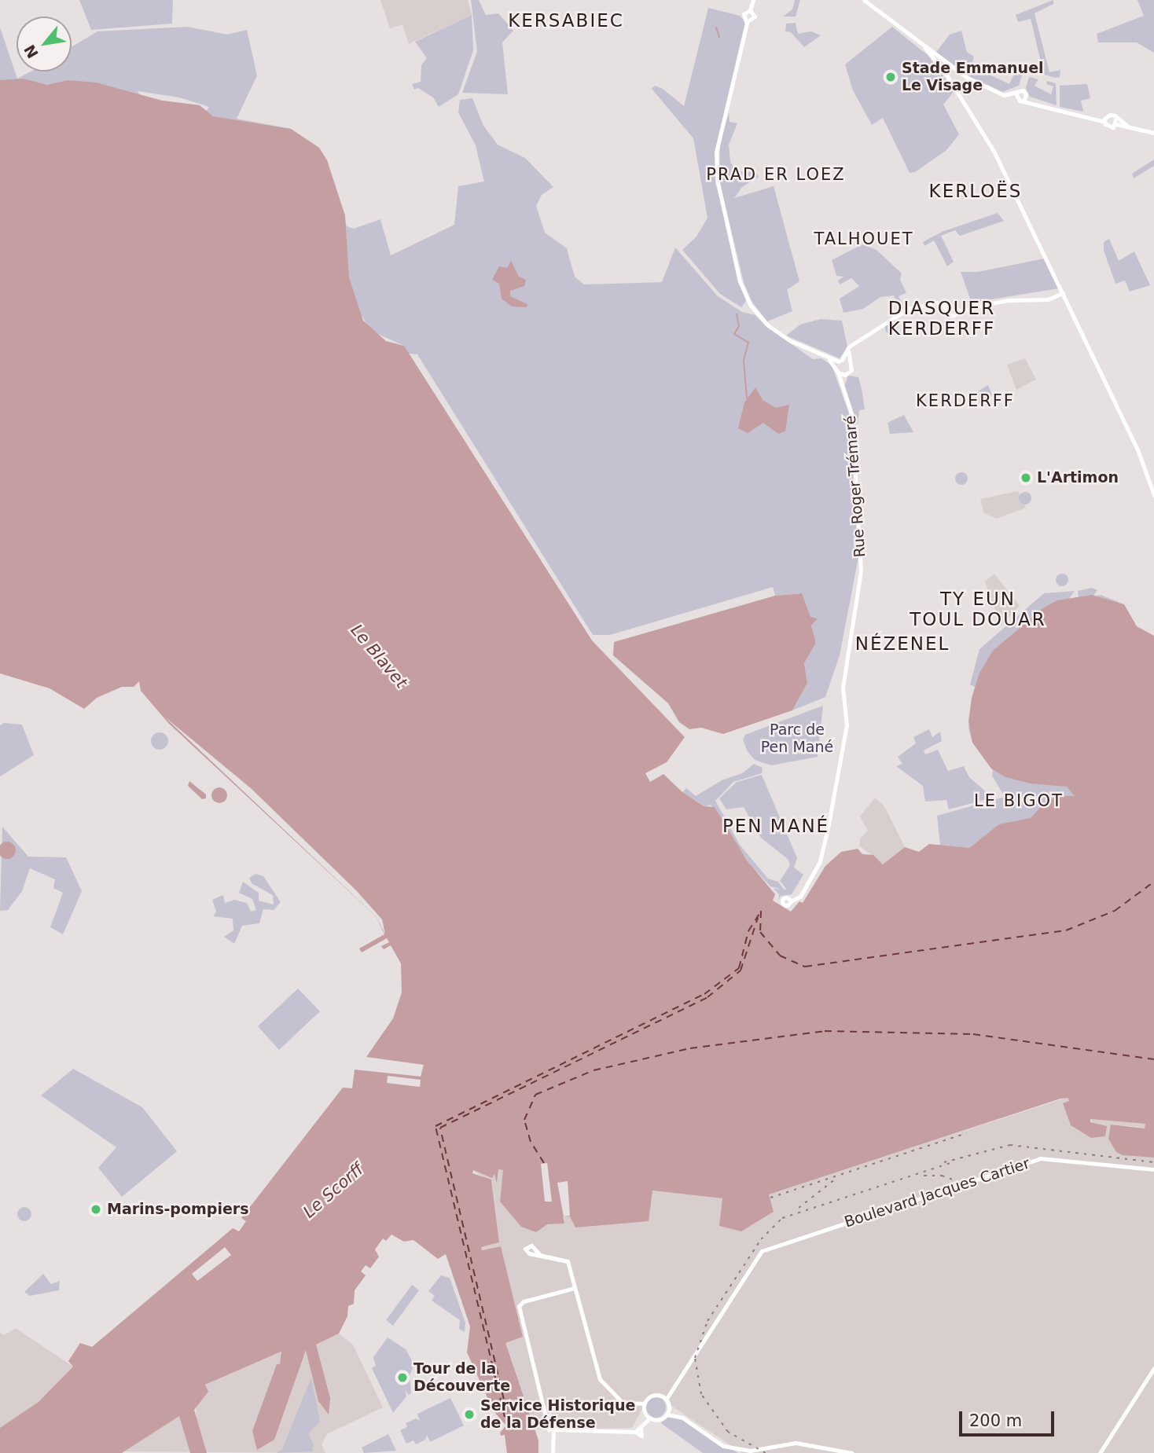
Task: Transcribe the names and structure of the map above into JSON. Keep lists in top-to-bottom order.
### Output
{
  "streets": {
    "street": ["Rue Roger Trémaré", "Boulevard Jacques Cartier"]
  },
  "districts": [
    "KERSABIEC",
    "PRAD ER LOEZ",
    "KERLOËS",
    "TALHOUET",
    "DIASQUER KERDERFF",
    "KERDERFF",
    "TY EUN TOUL DOUAR",
    "NÉZENEL",
    "LE BIGOT",
    "PEN MANÉ"
  ],
  "water": ["Le Blavet", "Le Scorff"],
  "parks": ["Parc de Pen Mané"],
  "places": [
    "Stade Emmanuel Le Visage",
    "L'Artimon",
    "Marins-pompiers",
    "Tour de la Découverte",
    "Service Historique de la Défense"
  ],
  "scale_bar": "200 m",
  "north": "bottom left"
}
